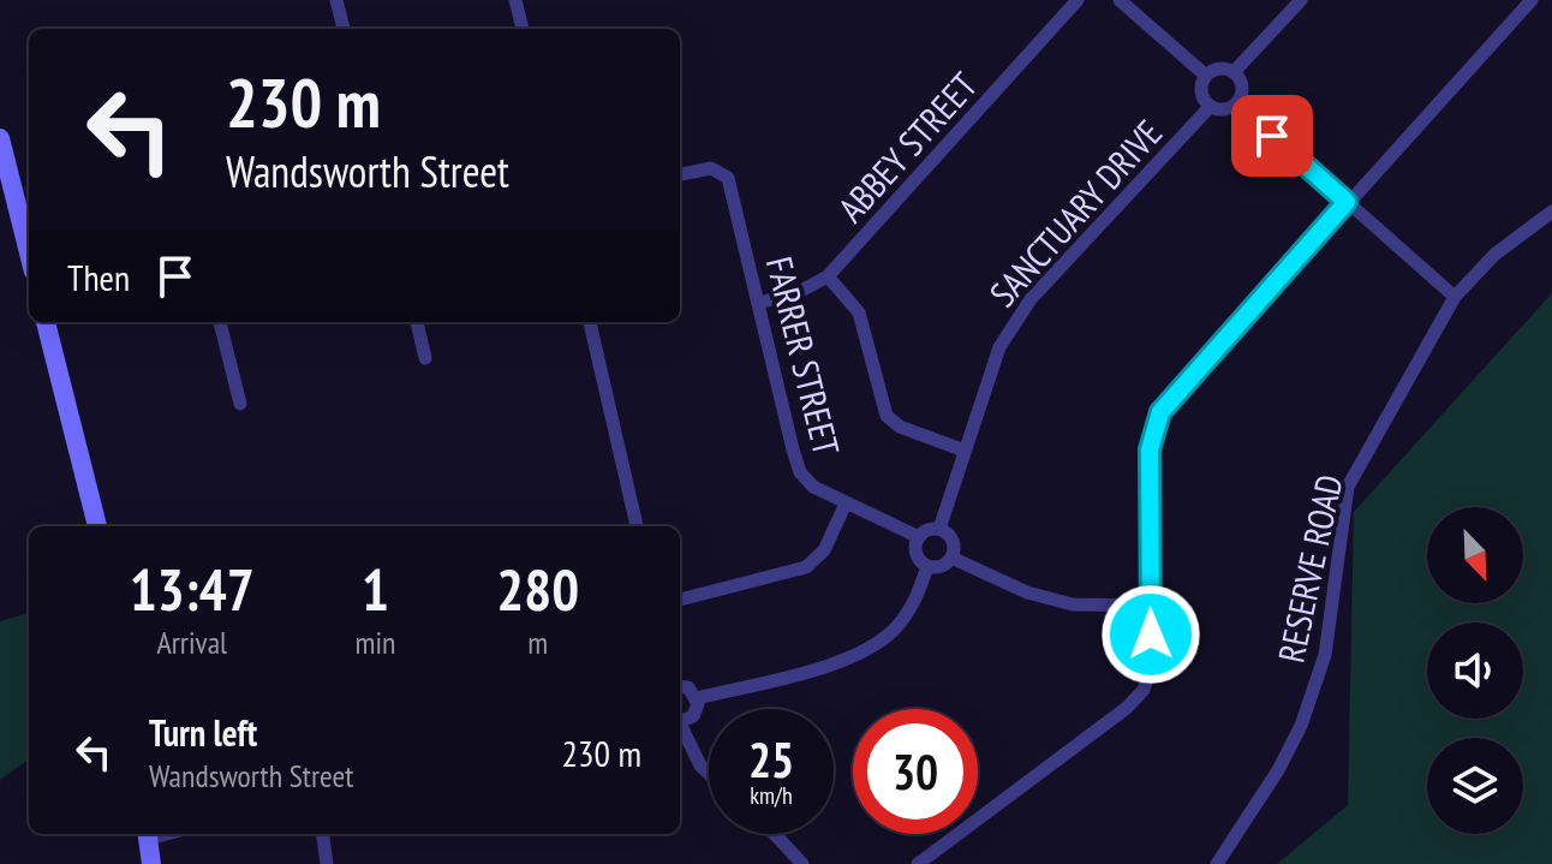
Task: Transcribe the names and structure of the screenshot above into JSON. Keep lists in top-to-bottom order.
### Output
{
  "streets": {
    "street": [
      "ABBEY STREET",
      "SANCTUARY DRIVE",
      "FARRER STREET",
      "RESERVE ROAD"
    ]
  },
  "crossings": [
    ["ABBEY STREET", "FARRER STREET"],
    ["SANCTUARY DRIVE", "FARRER STREET"]
  ],
  "north": "bottom right",
  "page": {
    "turn": ["230 m", "Wandsworth Street"],
    "then": "Then",
    "eta": [
      "13:47",
      "Arrival",
      "1",
      "min",
      "280",
      "m"
    ],
    "list": [
      {
        "name": "Turn left",
        "note": "Wandsworth Street",
        "value": "230 m"
      }
    ],
    "speed": "25 km/h",
    "limit": "30"
  }
}
